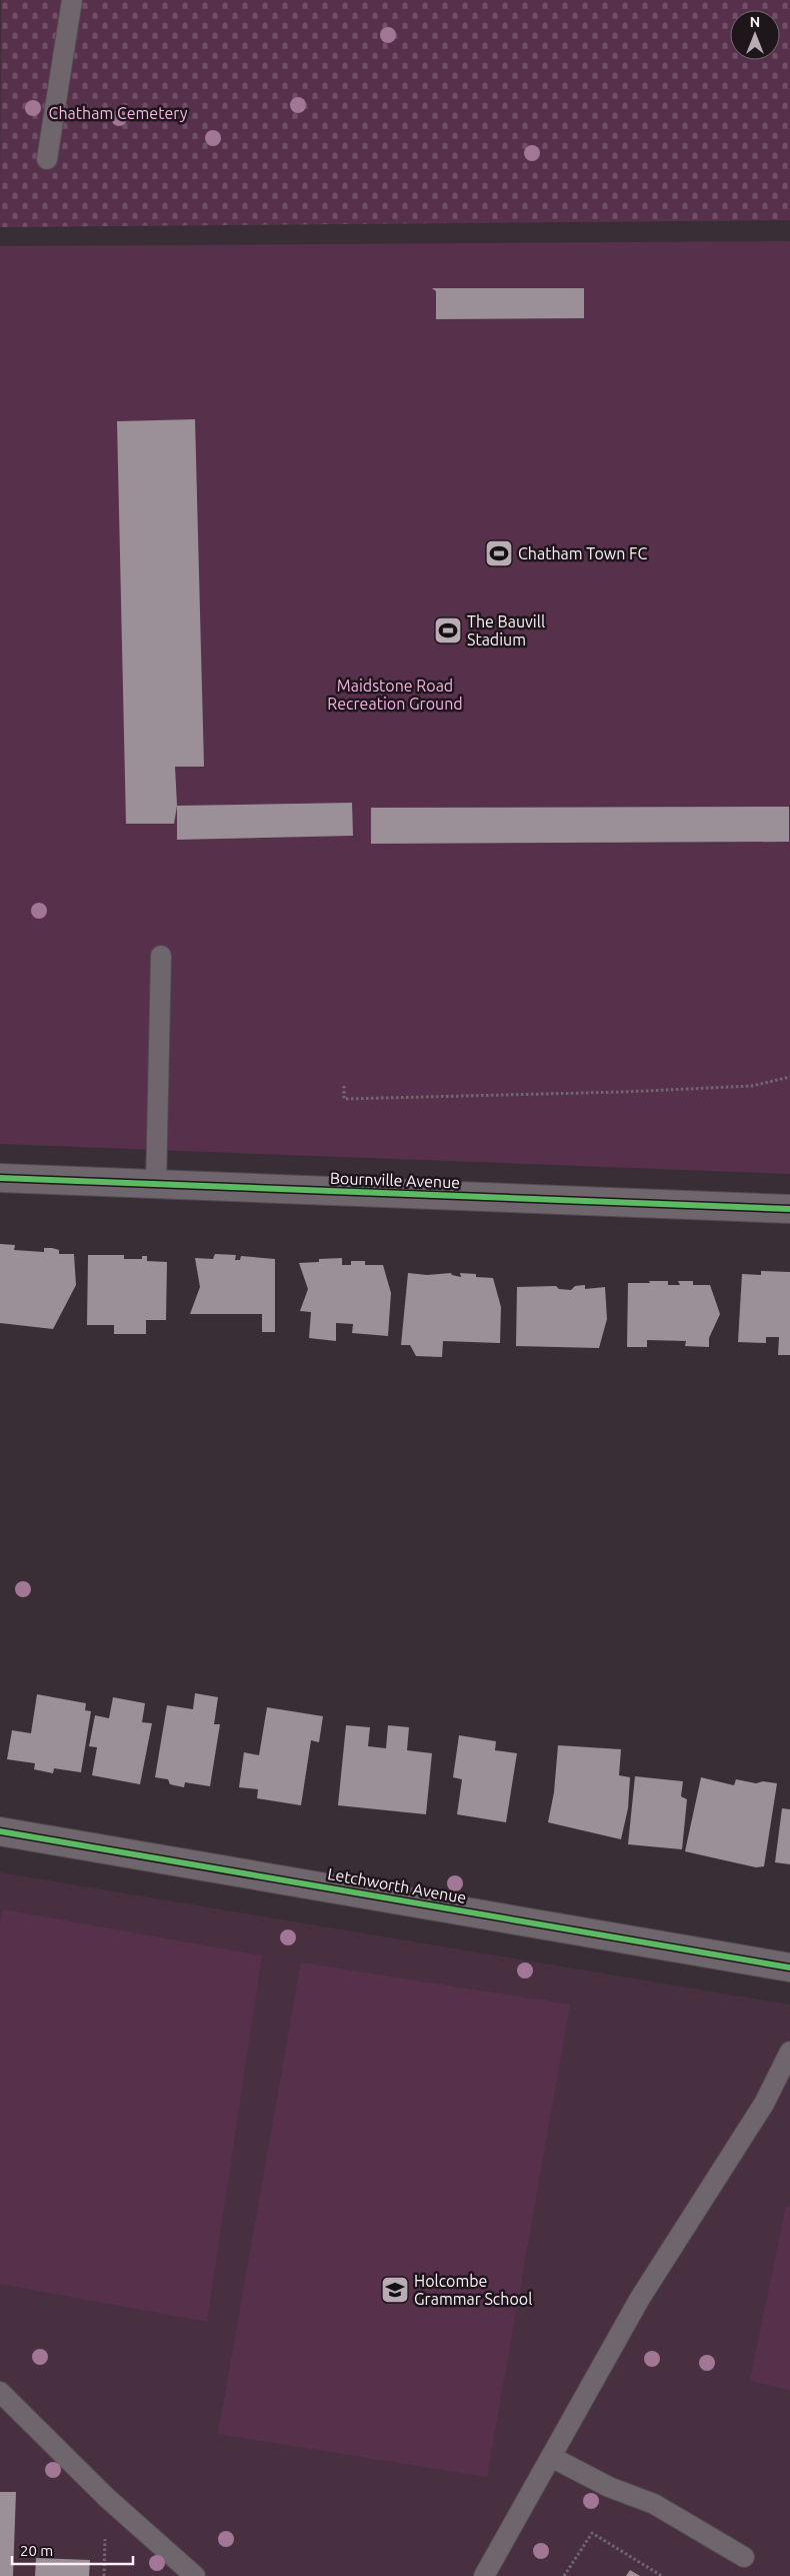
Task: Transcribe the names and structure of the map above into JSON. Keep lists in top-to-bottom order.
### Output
{
  "streets": {
    "street": ["Bournville Avenue", "Letchworth Avenue"]
  },
  "parks": ["Chatham Cemetery", "Maidstone Road Recreation Ground"],
  "places": {
    "sports": ["Chatham Town FC", "The Bauvill Stadium"],
    "school or university": ["Holcombe Grammar School"]
  },
  "scale_bar": "20 m",
  "north": "top"
}
